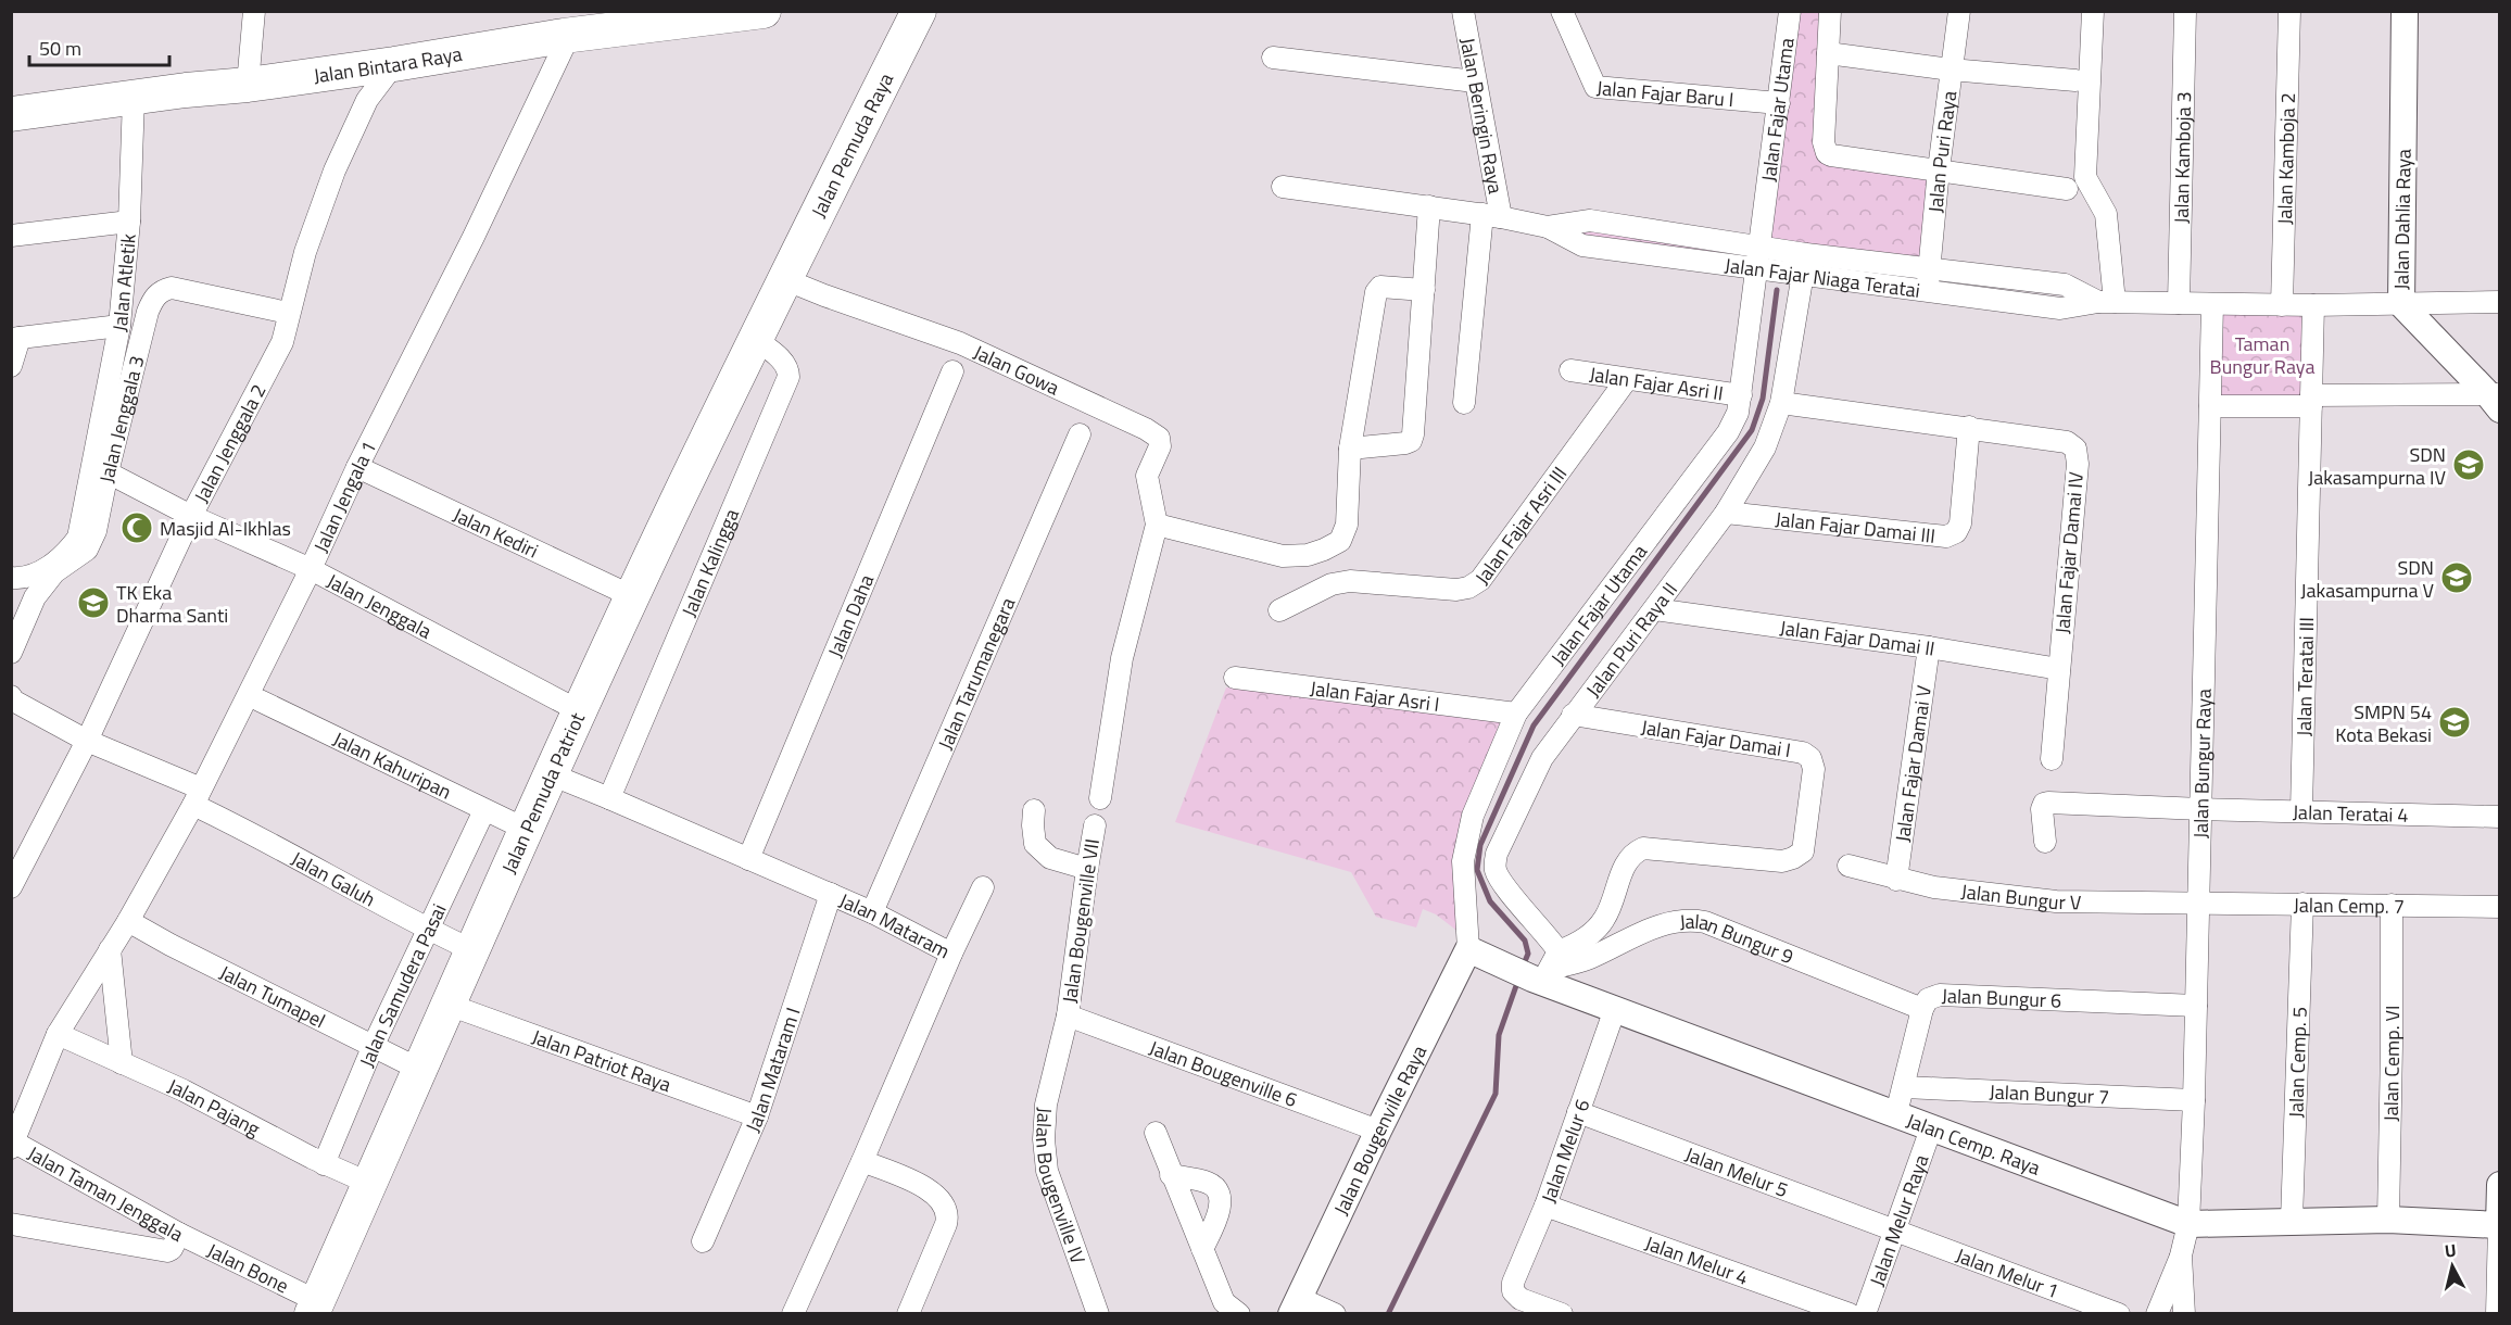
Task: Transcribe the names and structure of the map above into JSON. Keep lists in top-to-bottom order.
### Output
{
  "streets": {
    "main road": ["Jalan Bintara Raya", "Jalan Pemuda Raya", "Jalan Pemuda Patriot"],
    "street": [
      "Jalan Fajar Baru I",
      "Jalan Fajar Utama",
      "Jalan Beringin Raya",
      "Jalan Puri Raya",
      "Jalan Kamboja 3",
      "Jalan Kamboja 2",
      "Jalan Dahlia Raya",
      "Jalan Fajar Niaga Teratai",
      "Jalan Atletik",
      "Jalan Gowa",
      "Jalan Fajar Asri II",
      "Jalan Jenggala 3",
      "Jalan Jenggala 2",
      "Jalan Jengala 1",
      "Jalan Fajar Asri III",
      "Jalan Fajar Damai III",
      "Jalan Kediri",
      "Jalan Fajar Damai IV",
      "Jalan Kalingga",
      "Jalan Jenggala",
      "Jalan Daha",
      "Jalan Puri Raya II",
      "Jalan Fajar Damai II",
      "Jalan Tarumanegara",
      "Jalan Teratai III",
      "Jalan Fajar Asri I",
      "Jalan Fajar Damai I",
      "Jalan Fajar Damai V",
      "Jalan Bungur Raya",
      "Jalan Kahuripan",
      "Jalan Teratai 4",
      "Jalan Galuh",
      "Jalan Bungur V",
      "Jalan Cemp. 7",
      "Jalan Bougenville VII",
      "Jalan Mataram",
      "Jalan Bungur 9",
      "Jalan Samudera Pasai",
      "Jalan Tumapel",
      "Jalan Bungur 6",
      "Jalan Patriot Raya",
      "Jalan Cemp. 5",
      "Jalan Cemp. VI",
      "Jalan Mataram I",
      "Jalan Bougenville 6",
      "Jalan Bungur 7",
      "Jalan Pajang",
      "Jalan Bougenville Raya",
      "Jalan Cemp. Raya",
      "Jalan Melur 6",
      "Jalan Melur 5",
      "Jalan Bougenville IV",
      "Jalan Taman Jenggala",
      "Jalan Melur Raya",
      "Jalan Melur 4",
      "Jalan Bone",
      "Jalan Melur 1"
    ]
  },
  "crossings": [
    ["Jalan Bintara Raya", "Jalan Atletik"],
    ["Jalan Bintara Raya", "Jalan Jenggala 2"],
    ["Jalan Bintara Raya", "Jalan Jengala 1"],
    ["Jalan Fajar Baru I", "Jalan Fajar Utama"],
    ["Jalan Fajar Utama", "Jalan Fajar Niaga Teratai"],
    ["Jalan Fajar Utama", "Jalan Fajar Asri II"],
    ["Jalan Fajar Utama", "Jalan Puri Raya II"],
    ["Jalan Fajar Utama", "Jalan Fajar Asri I"],
    ["Jalan Fajar Utama", "Jalan Bougenville Raya"],
    ["Jalan Fajar Utama", "Jalan Cemp. Raya"],
    ["Jalan Beringin Raya", "Jalan Fajar Niaga Teratai"],
    ["Jalan Pemuda Raya", "Jalan Gowa"],
    ["Jalan Pemuda Raya", "Jalan Pemuda Patriot"],
    ["Jalan Puri Raya", "Jalan Fajar Niaga Teratai"],
    ["Jalan Kamboja 3", "Jalan Fajar Niaga Teratai"],
    ["Jalan Kamboja 2", "Jalan Fajar Niaga Teratai"],
    ["Jalan Dahlia Raya", "Jalan Fajar Niaga Teratai"],
    ["Jalan Fajar Niaga Teratai", "Jalan Puri Raya II"],
    ["Jalan Fajar Niaga Teratai", "Jalan Teratai III"],
    ["Jalan Fajar Niaga Teratai", "Jalan Bungur Raya"],
    ["Jalan Gowa", "Jalan Pemuda Patriot"],
    ["Jalan Fajar Asri II", "Jalan Fajar Asri III"],
    ["Jalan Jenggala 3", "Jalan Jenggala 2"],
    ["Jalan Jenggala 3", "Jalan Jenggala"],
    ["Jalan Jenggala 2", "Jalan Jenggala"],
    ["Jalan Jenggala 2", "Jalan Galuh"],
    ["Jalan Jengala 1", "Jalan Kediri"],
    ["Jalan Jengala 1", "Jalan Jenggala"],
    ["Jalan Jengala 1", "Jalan Galuh"],
    ["Jalan Jengala 1", "Jalan Tumapel"],
    ["Jalan Jengala 1", "Jalan Taman Jenggala"],
    ["Jalan Fajar Damai III", "Jalan Fajar Damai IV"],
    ["Jalan Fajar Damai III", "Jalan Puri Raya II"],
    ["Jalan Kediri", "Jalan Pemuda Patriot"],
    ["Jalan Fajar Damai IV", "Jalan Puri Raya II"],
    ["Jalan Fajar Damai IV", "Jalan Fajar Damai II"],
    ["Jalan Kalingga", "Jalan Pemuda Patriot"],
    ["Jalan Kalingga", "Jalan Mataram"],
    ["Jalan Jenggala", "Jalan Pemuda Patriot"],
    ["Jalan Daha", "Jalan Mataram"],
    ["Jalan Puri Raya II", "Jalan Fajar Damai II"],
    ["Jalan Puri Raya II", "Jalan Fajar Damai I"],
    ["Jalan Puri Raya II", "Jalan Bungur 9"],
    ["Jalan Puri Raya II", "Jalan Cemp. Raya"],
    ["Jalan Fajar Damai II", "Jalan Fajar Damai V"],
    ["Jalan Tarumanegara", "Jalan Mataram"],
    ["Jalan Teratai III", "Jalan Teratai 4"],
    ["Jalan Fajar Damai I", "Jalan Bungur 9"],
    ["Jalan Fajar Damai I", "Jalan Cemp. Raya"],
    ["Jalan Fajar Damai V", "Jalan Bungur V"],
    ["Jalan Bungur Raya", "Jalan Teratai 4"],
    ["Jalan Bungur Raya", "Jalan Bungur V"],
    ["Jalan Bungur Raya", "Jalan Cemp. 7"],
    ["Jalan Bungur Raya", "Jalan Bungur 6"],
    ["Jalan Bungur Raya", "Jalan Bungur 7"],
    ["Jalan Bungur Raya", "Jalan Cemp. Raya"],
    ["Jalan Kahuripan", "Jalan Pemuda Patriot"],
    ["Jalan Kahuripan", "Jalan Samudera Pasai"],
    ["Jalan Pemuda Patriot", "Jalan Galuh"],
    ["Jalan Pemuda Patriot", "Jalan Mataram"],
    ["Jalan Pemuda Patriot", "Jalan Tumapel"],
    ["Jalan Pemuda Patriot", "Jalan Patriot Raya"],
    ["Jalan Pemuda Patriot", "Jalan Pajang"],
    ["Jalan Pemuda Patriot", "Jalan Bone"],
    ["Jalan Galuh", "Jalan Samudera Pasai"],
    ["Jalan Bungur V", "Jalan Cemp. 7"],
    ["Jalan Cemp. 7", "Jalan Cemp. 5"],
    ["Jalan Cemp. 7", "Jalan Cemp. VI"],
    ["Jalan Bougenville VII", "Jalan Bougenville 6"],
    ["Jalan Bougenville VII", "Jalan Bougenville IV"],
    ["Jalan Mataram", "Jalan Mataram I"],
    ["Jalan Bungur 9", "Jalan Bungur 6"],
    ["Jalan Bungur 9", "Jalan Cemp. Raya"],
    ["Jalan Samudera Pasai", "Jalan Tumapel"],
    ["Jalan Samudera Pasai", "Jalan Pajang"],
    ["Jalan Bungur 6", "Jalan Bungur 7"],
    ["Jalan Bungur 6", "Jalan Cemp. Raya"],
    ["Jalan Patriot Raya", "Jalan Mataram I"],
    ["Jalan Cemp. 5", "Jalan Cemp. Raya"],
    ["Jalan Cemp. VI", "Jalan Cemp. Raya"],
    ["Jalan Bougenville 6", "Jalan Bougenville Raya"],
    ["Jalan Bougenville 6", "Jalan Bougenville IV"],
    ["Jalan Pajang", "Jalan Taman Jenggala"],
    ["Jalan Bougenville Raya", "Jalan Cemp. Raya"],
    ["Jalan Cemp. Raya", "Jalan Melur 6"],
    ["Jalan Cemp. Raya", "Jalan Melur Raya"],
    ["Jalan Melur 6", "Jalan Melur 5"],
    ["Jalan Melur 6", "Jalan Melur 4"],
    ["Jalan Melur 5", "Jalan Melur Raya"],
    ["Jalan Melur 5", "Jalan Melur 1"],
    ["Jalan Taman Jenggala", "Jalan Bone"],
    ["Jalan Melur Raya", "Jalan Melur 1"]
  ],
  "parks": ["Taman Bungur Raya"],
  "places": {
    "school or university": [
      "SDN Jakasampurna IV",
      "SDN Jakasampurna V",
      "TK Eka Dharma Santi",
      "SMPN 54 Kota Bekasi"
    ],
    "mosque": ["Masjid Al-Ikhlas"]
  },
  "scale_bar": "50 m",
  "north": "top"
}
